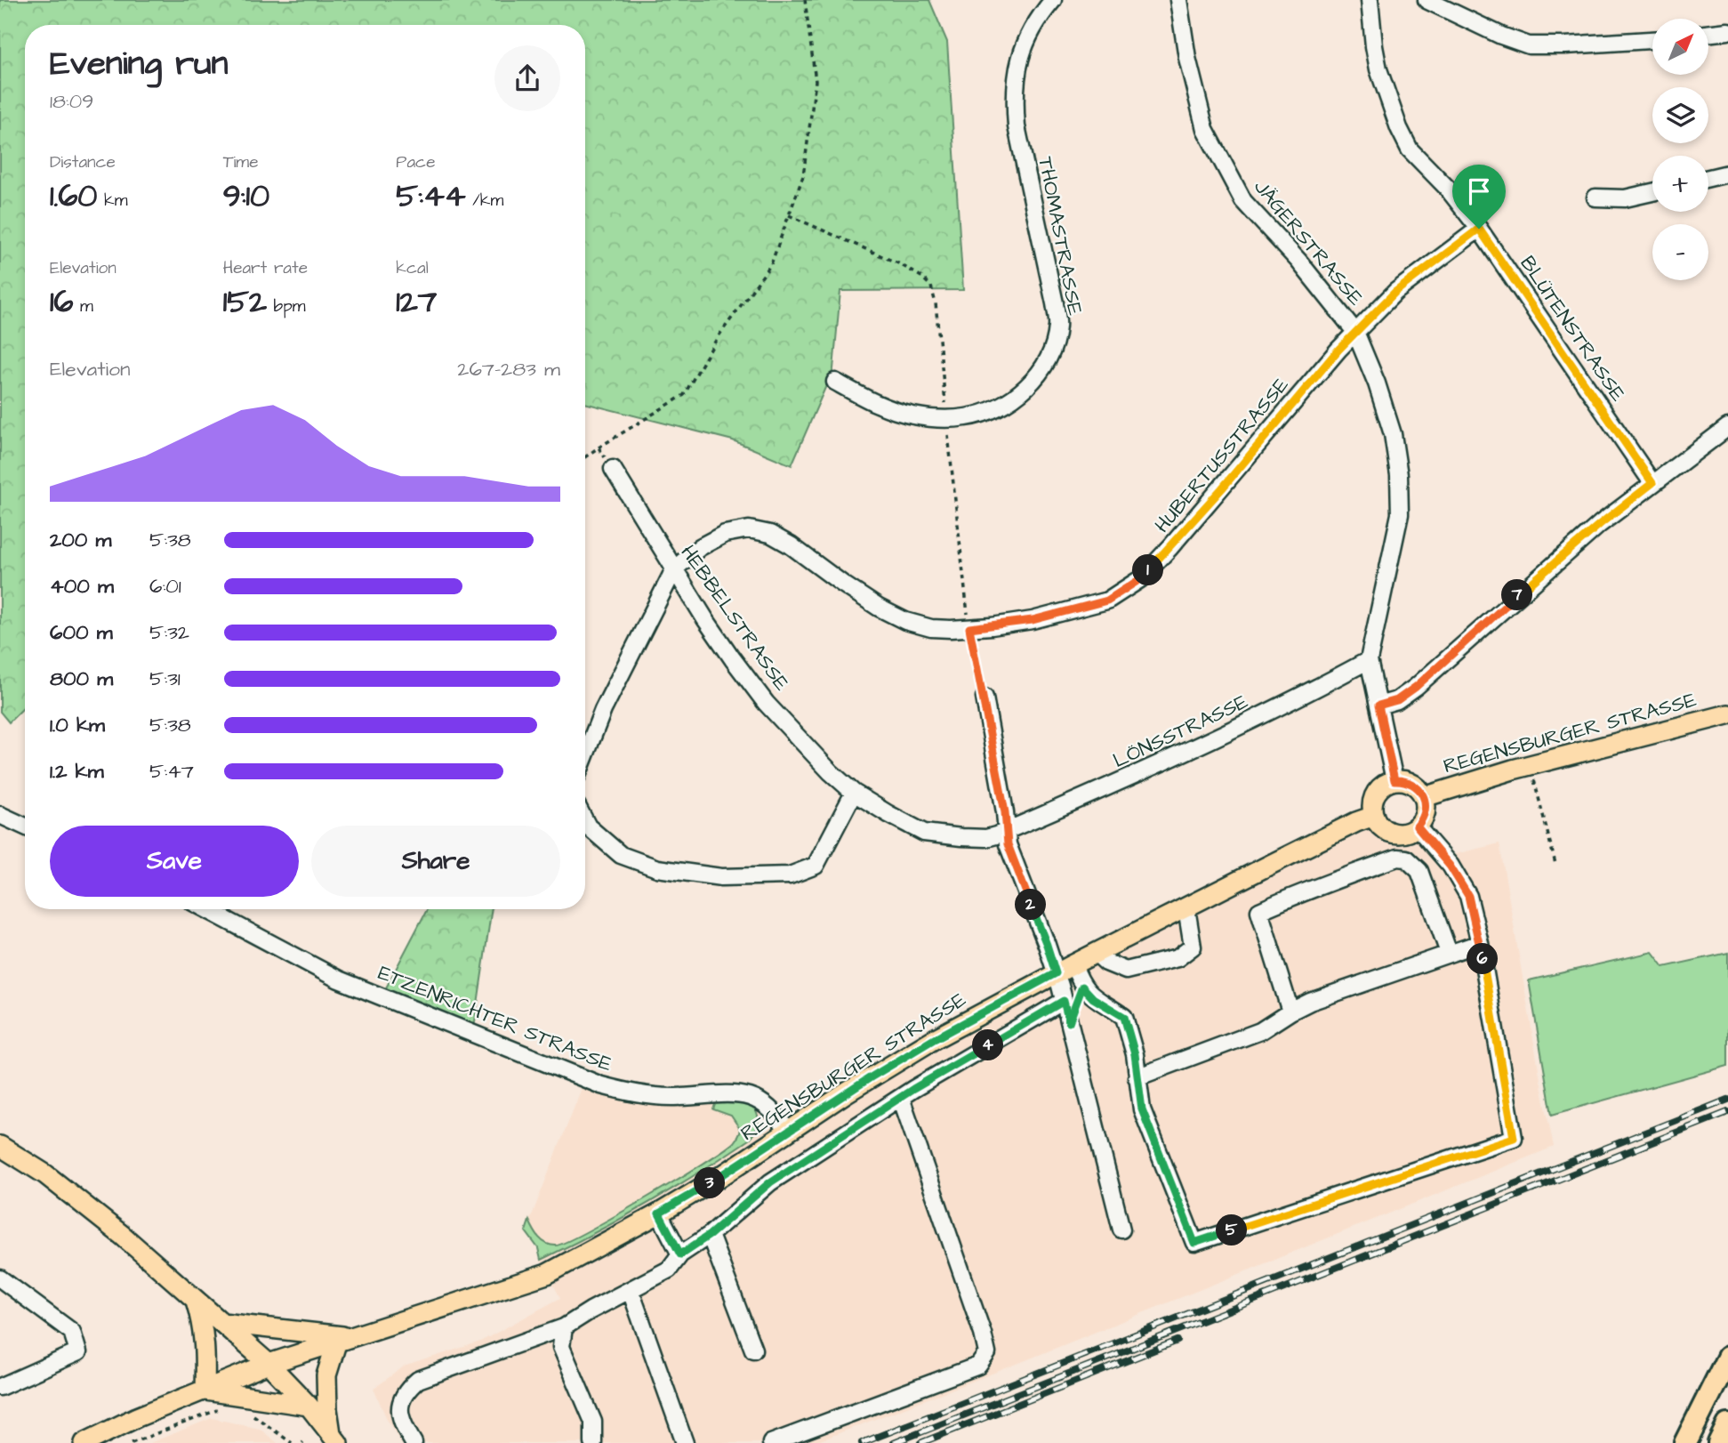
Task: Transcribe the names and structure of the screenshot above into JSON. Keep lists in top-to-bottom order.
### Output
{
  "streets": {
    "main road": ["REGENSBURGER STRASSE"],
    "street": [
      "THOMASTRASSE",
      "JÄGERSTRASSE",
      "BLÜTENSTRASSE",
      "HUBERTUSSTRASSE",
      "HEBBELSTRASSE",
      "LÖNSSTRASSE",
      "ETZENRICHTER STRASSE"
    ]
  },
  "crossings": [
    ["JÄGERSTRASSE", "BLÜTENSTRASSE"],
    ["JÄGERSTRASSE", "HUBERTUSSTRASSE"],
    ["JÄGERSTRASSE", "LÖNSSTRASSE"],
    ["JÄGERSTRASSE", "REGENSBURGER STRASSE"],
    ["HUBERTUSSTRASSE", "HEBBELSTRASSE"],
    ["HEBBELSTRASSE", "LÖNSSTRASSE"],
    ["REGENSBURGER STRASSE", "ETZENRICHTER STRASSE"]
  ],
  "north": "top right",
  "page": {
    "map_buttons": ["+", "−"],
    "heading": ["Evening run", "18:09"],
    "stats": [
      ["Distance", "1.60 km"],
      ["Time", "9:10"],
      ["Pace", "5:44 /km"],
      ["Elevation", "16 m"],
      ["Heart rate", "152 bpm"],
      ["kcal", "127"]
    ],
    "chart": ["Elevation", "267–283 m"],
    "list": [
      {
        "name": "200 m",
        "note": "5:38"
      },
      {
        "name": "400 m",
        "note": "6:01"
      },
      {
        "name": "600 m",
        "note": "5:32"
      },
      {
        "name": "800 m",
        "note": "5:31"
      },
      {
        "name": "1.0 km",
        "note": "5:38"
      },
      {
        "name": "1.2 km",
        "note": "5:47"
      }
    ],
    "pins": [
      "1",
      "7",
      "2",
      "6",
      "4",
      "3",
      "5"
    ],
    "buttons": ["Save", "Share"]
  }
}
